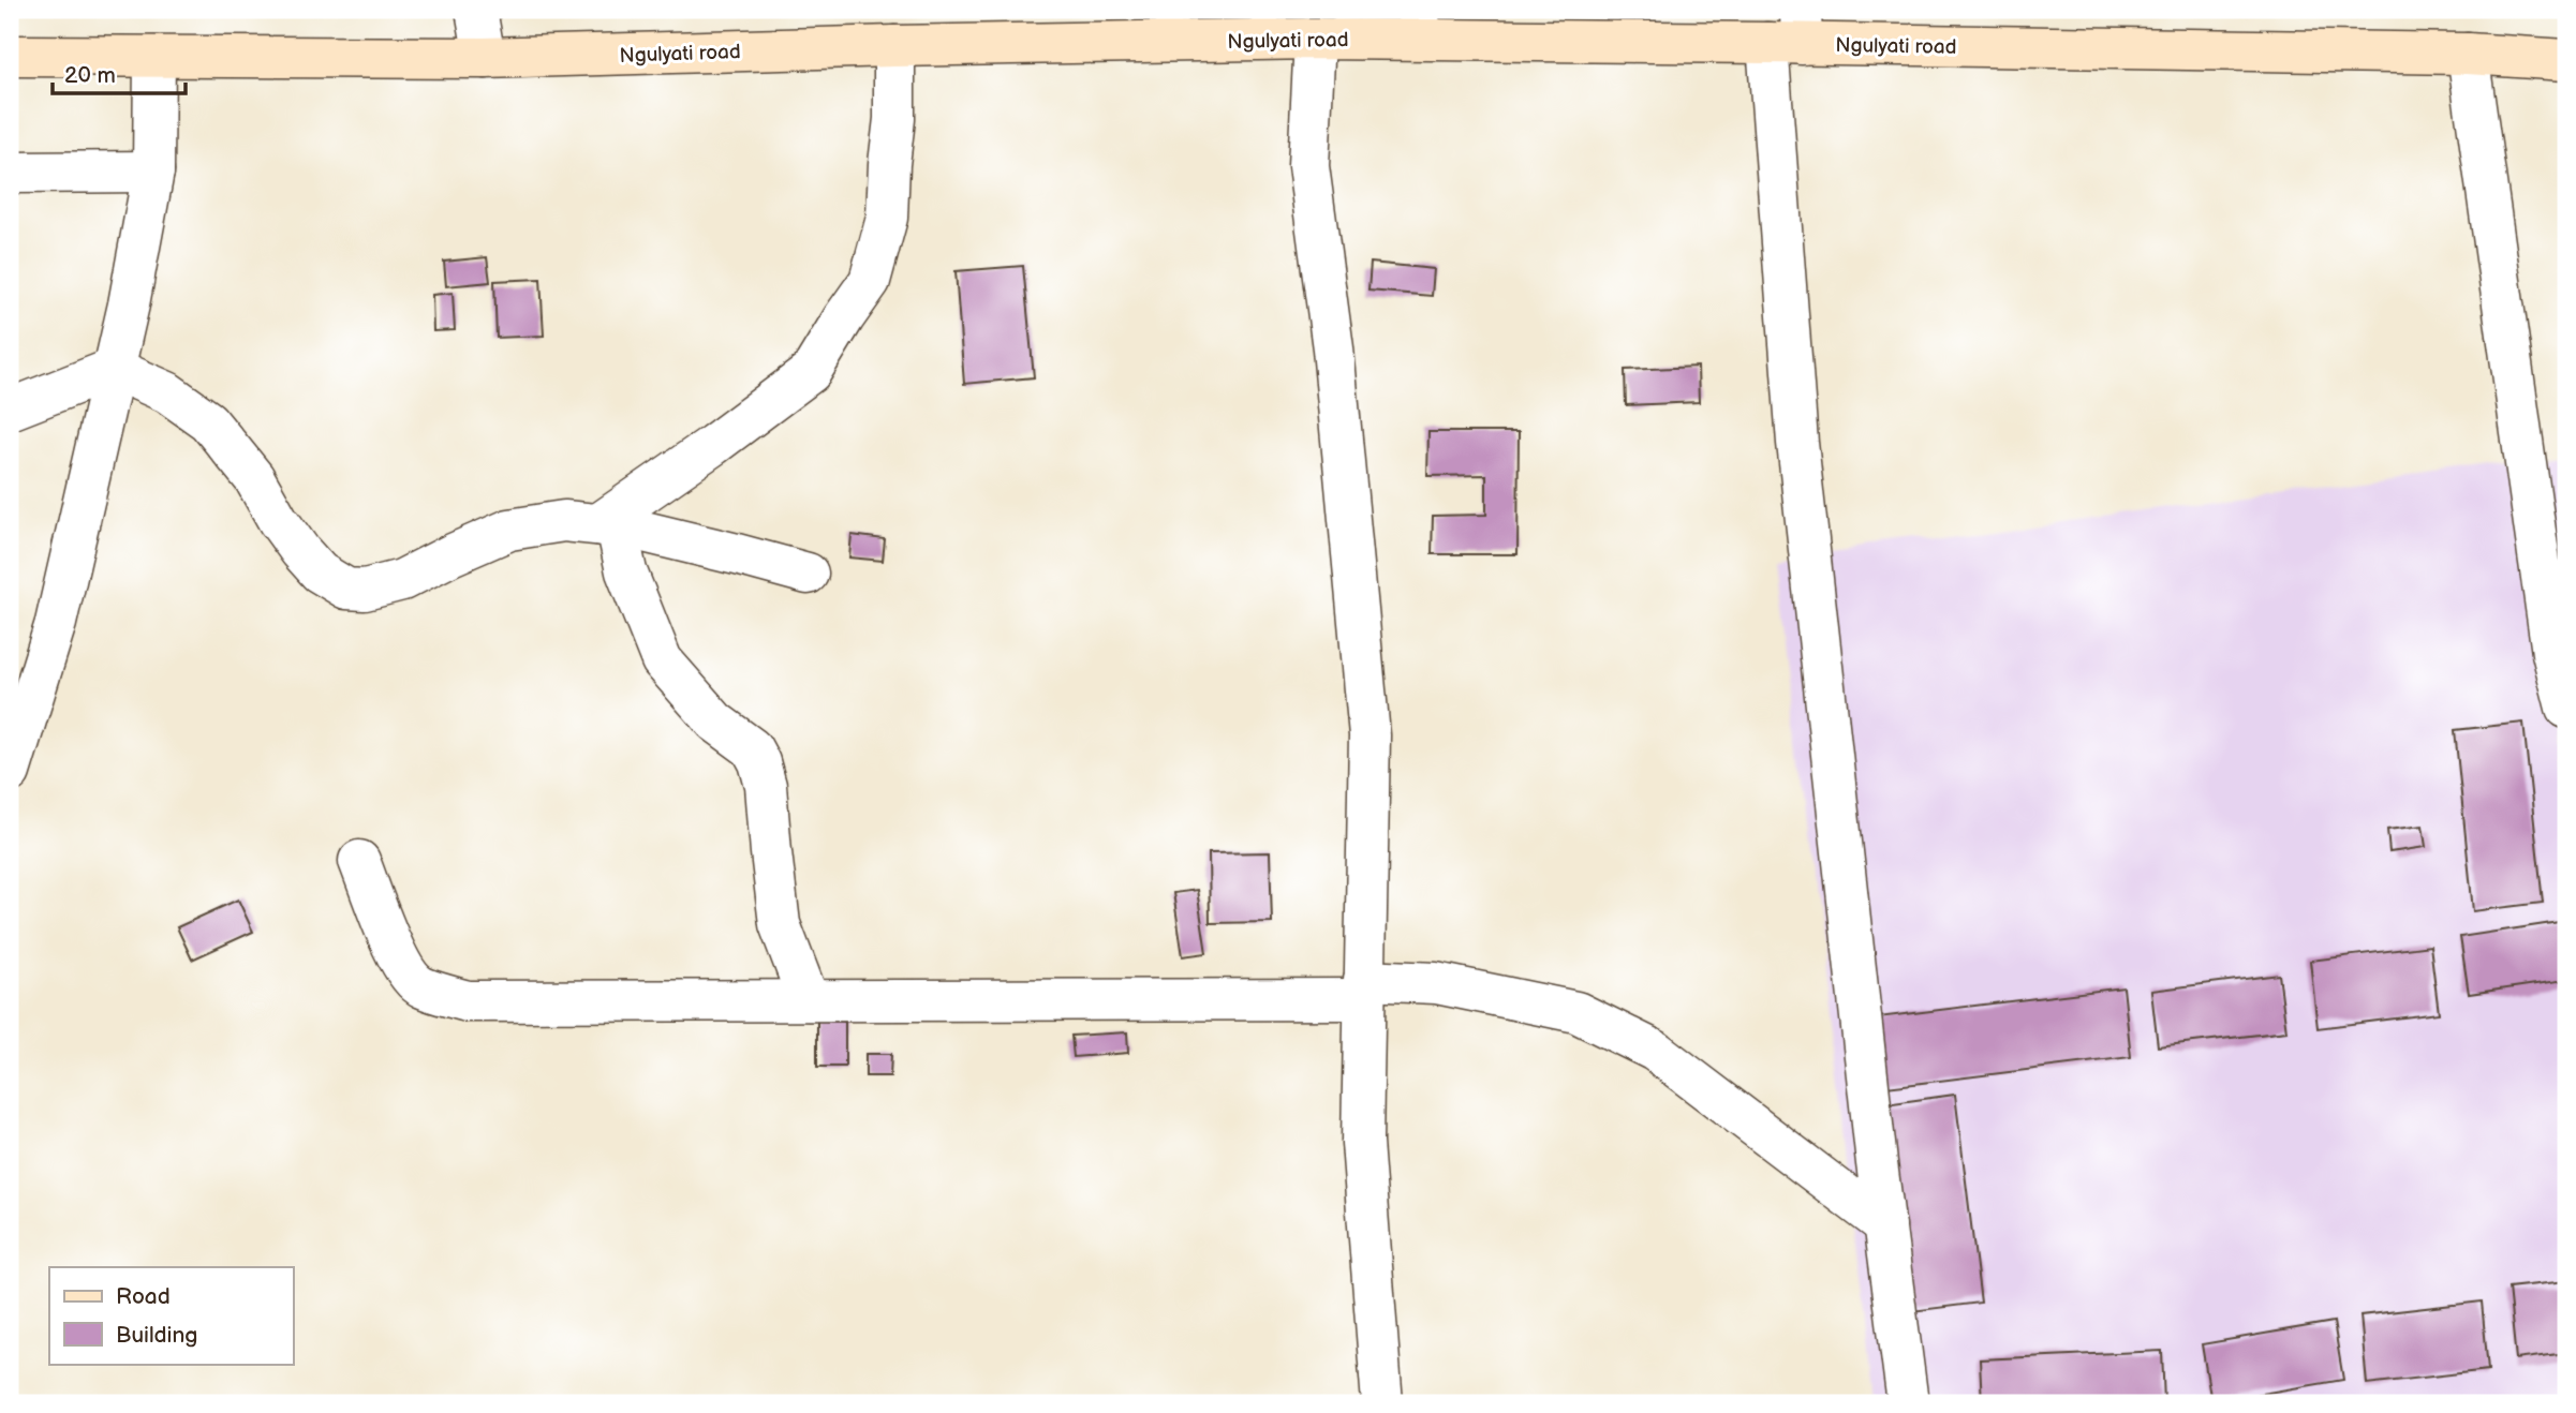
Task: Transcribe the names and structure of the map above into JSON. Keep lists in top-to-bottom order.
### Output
{
  "streets": {
    "main road": ["Ngulyati road"]
  },
  "legend": ["Road", "Building"],
  "scale_bar": "20 m"
}
